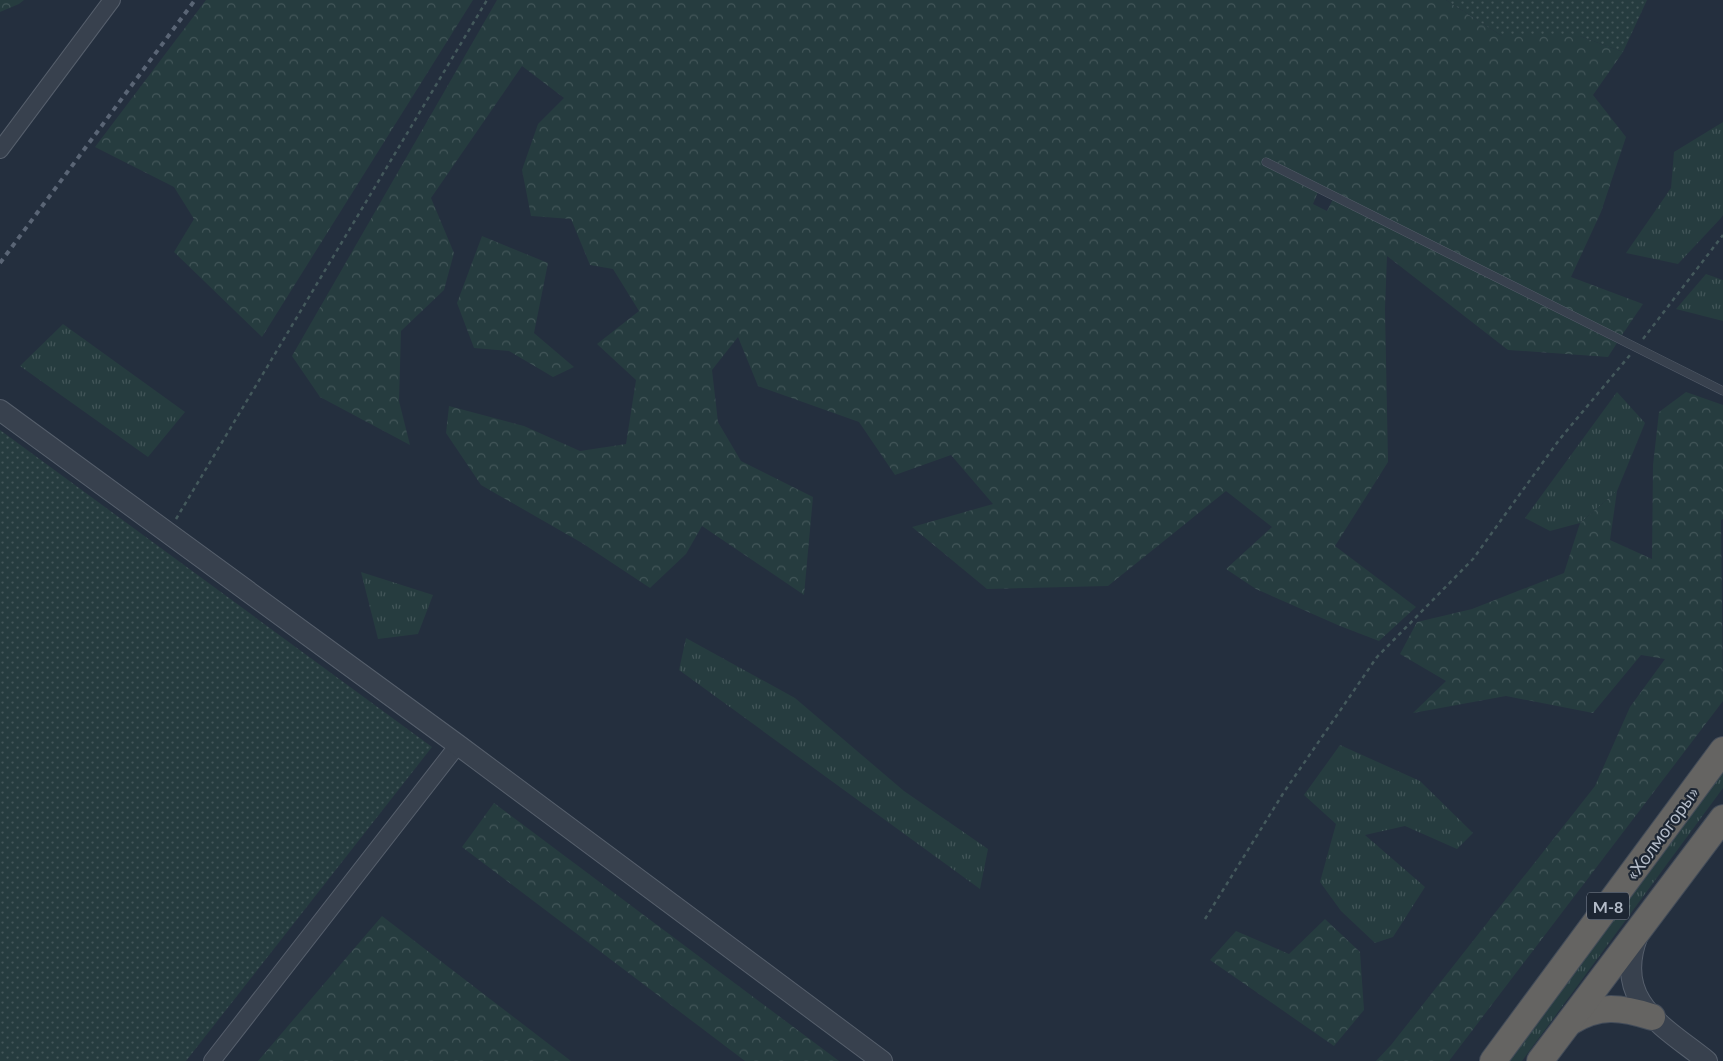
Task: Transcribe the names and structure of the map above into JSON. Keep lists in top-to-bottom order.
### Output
{
  "streets": {
    "highway": ["«Холмогоры»", "М-8"]
  }
}
